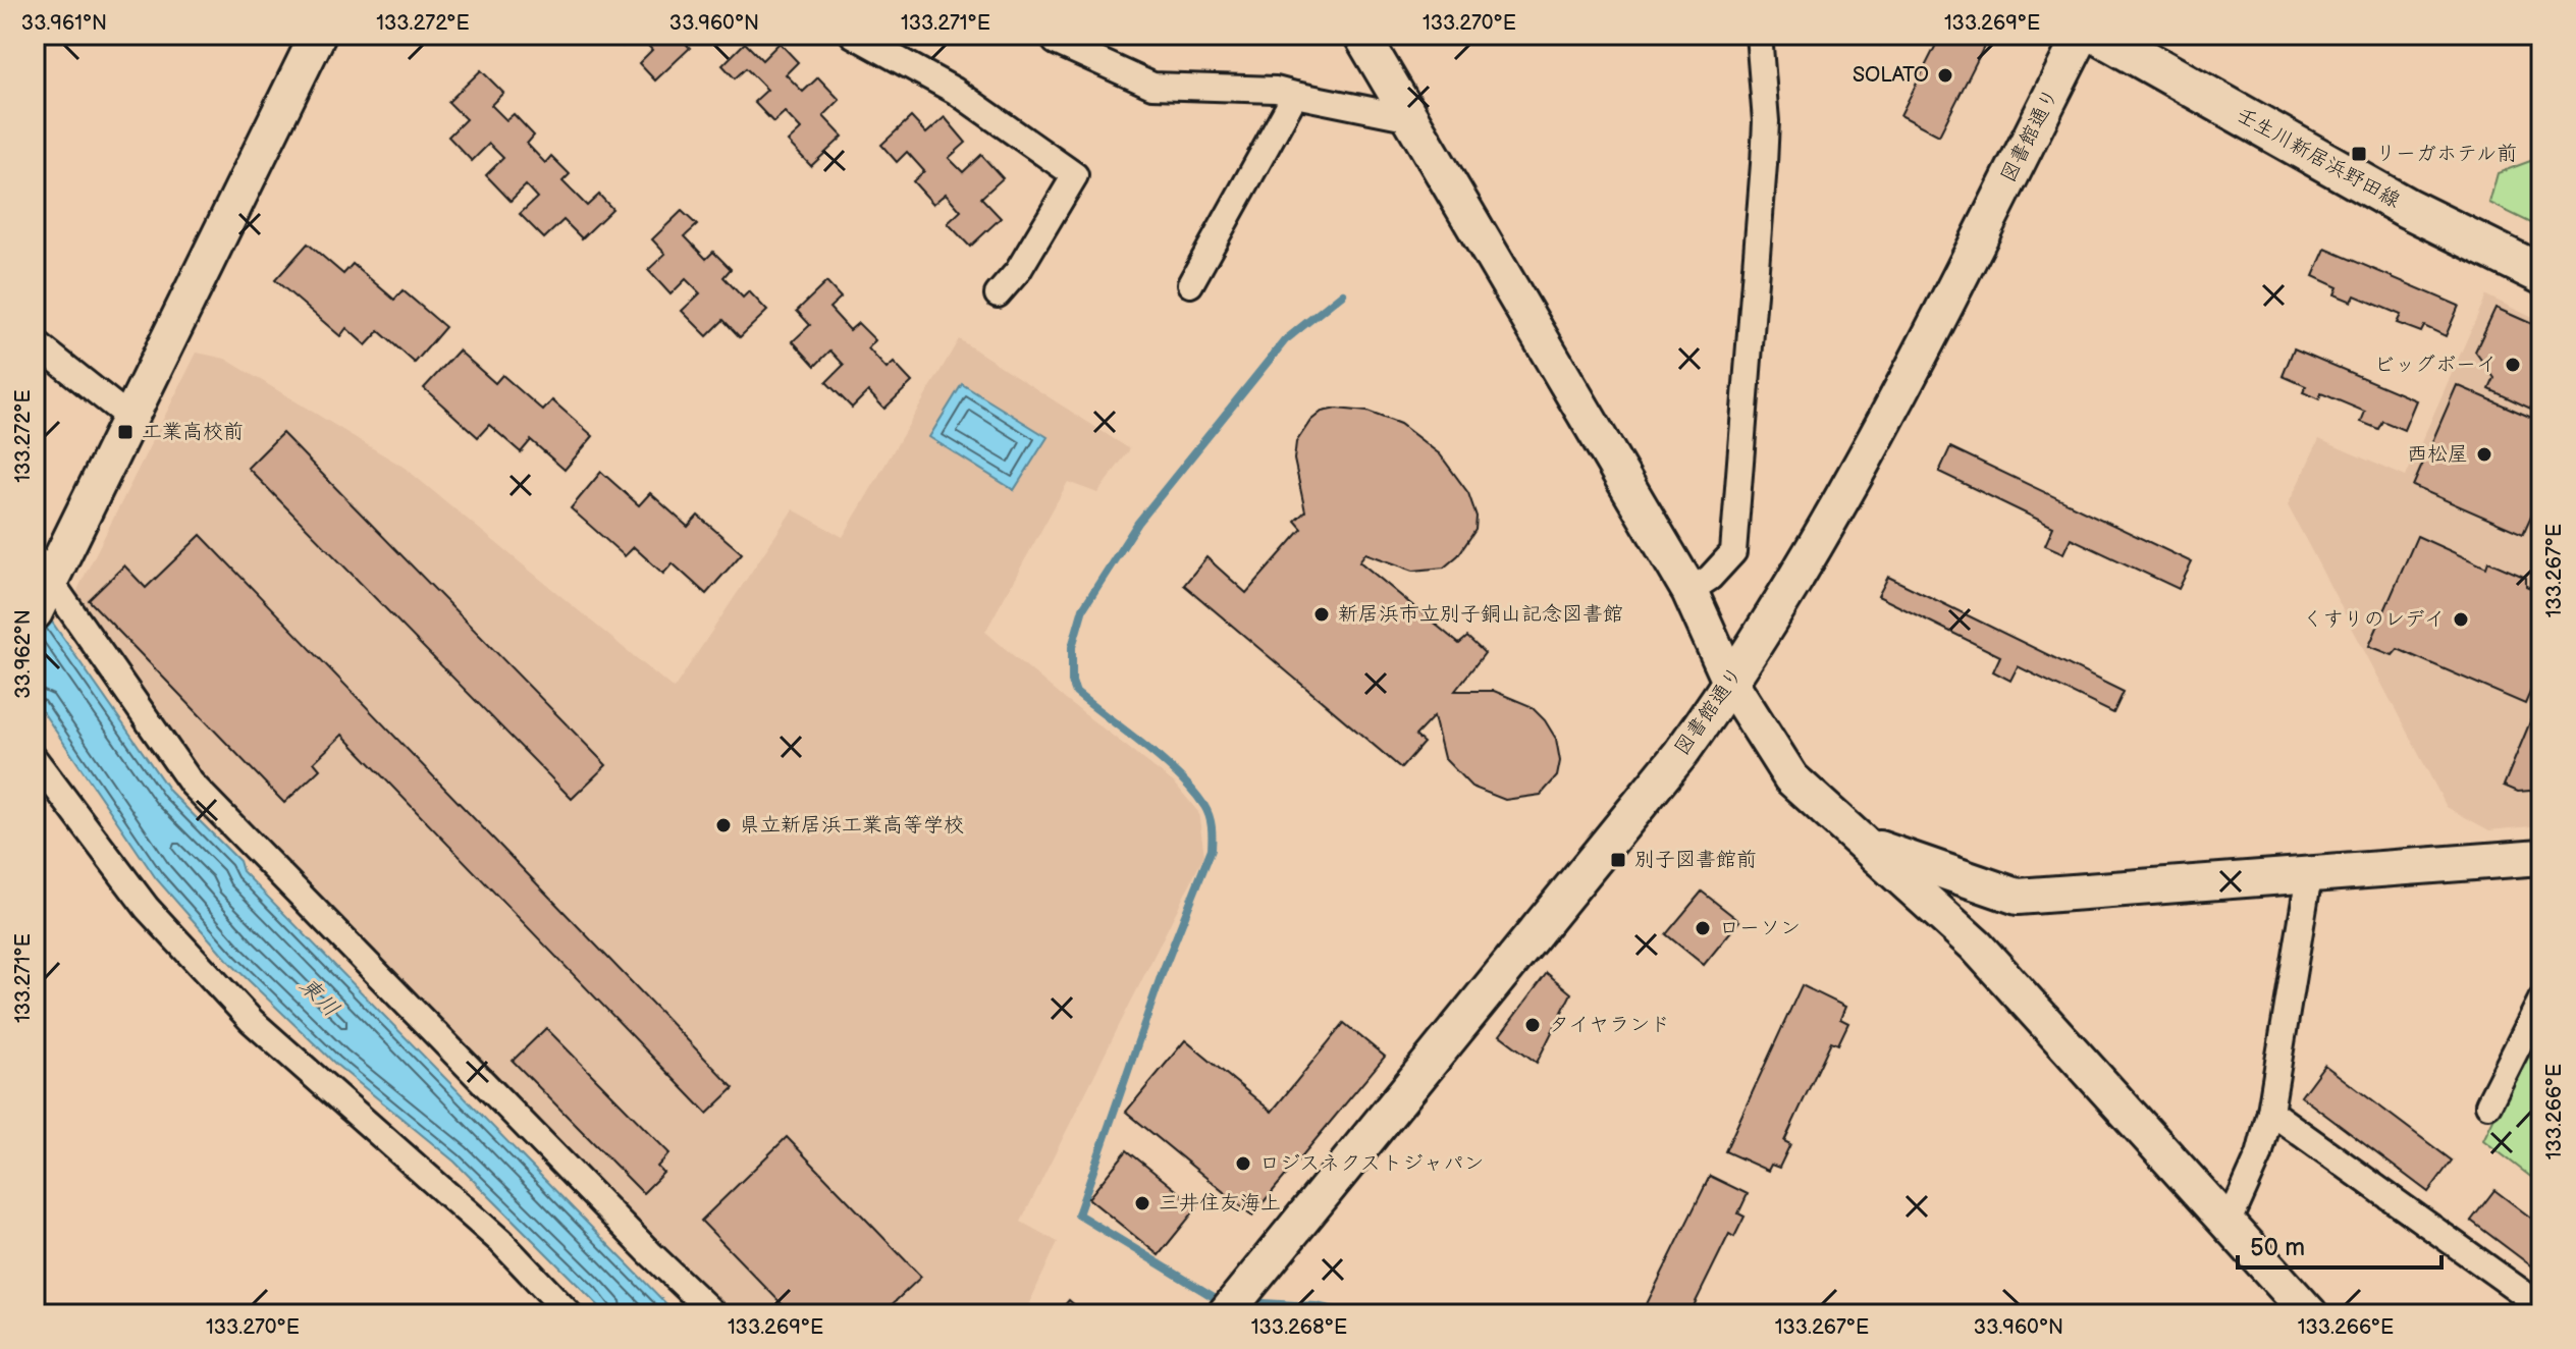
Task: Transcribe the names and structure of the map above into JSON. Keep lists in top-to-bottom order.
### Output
{
  "streets": {
    "main road": ["壬生川新居浜野田線"],
    "street": ["図書館通り"]
  },
  "water": ["東川"],
  "places": {
    "other": [
      "SOLATO",
      "ビッグボーイ",
      "西松屋",
      "新居浜市立別子銅山記念図書館",
      "くすりのレデイ",
      "県立新居浜工業高等学校",
      "ローソン",
      "タイヤランド",
      "ロジスネクストジャパン",
      "三井住友海上"
    ],
    "transit": ["リーガホテル前", "工業高校前", "別子図書館前"]
  },
  "scale_bar": "50 m",
  "coordinates": [
    "33.961°N",
    "133.272°E",
    "33.960°N",
    "133.271°E",
    "133.270°E",
    "133.269°E",
    "133.267°E",
    "33.962°N",
    "133.266°E",
    "133.268°E"
  ]
}
